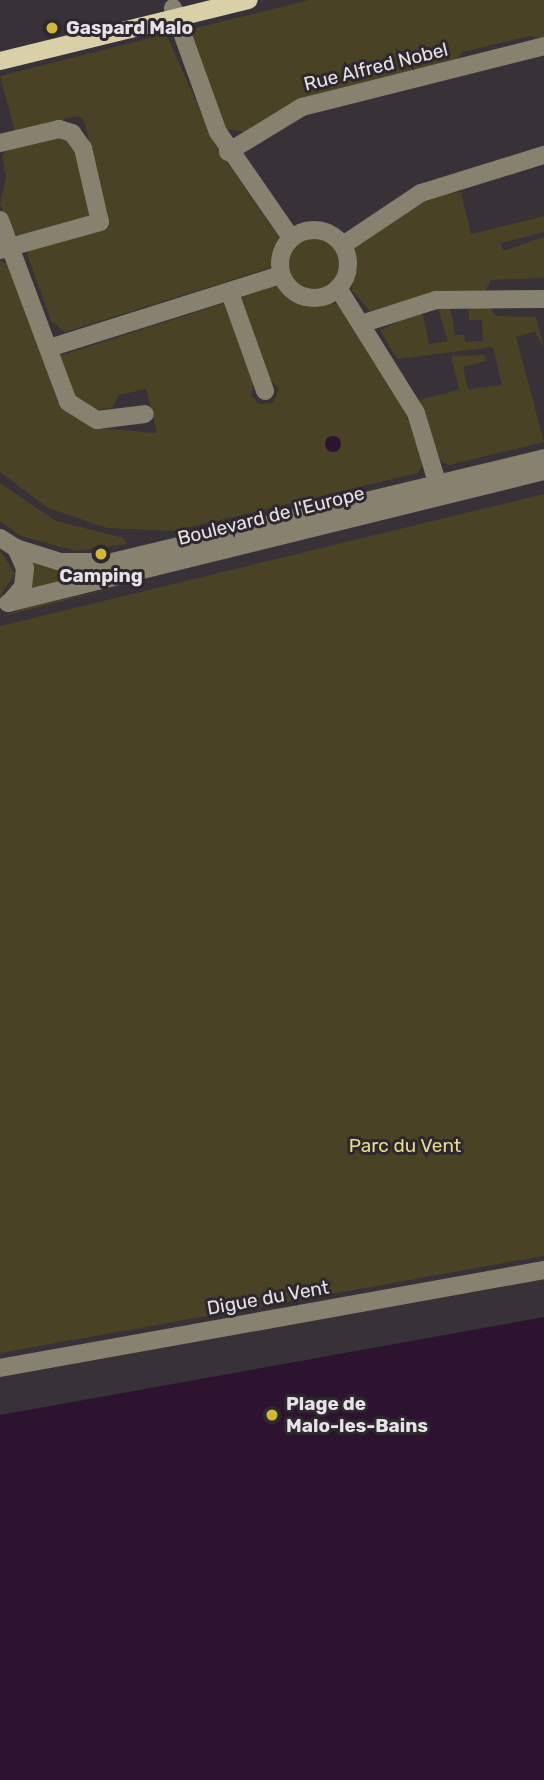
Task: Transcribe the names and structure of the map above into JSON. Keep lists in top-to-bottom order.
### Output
{
  "streets": {
    "street": ["Rue Alfred Nobel", "Boulevard de l'Europe", "Digue du Vent"]
  },
  "parks": ["Parc du Vent"],
  "places": ["Gaspard Malo", "Camping", "Plage de Malo-les-Bains"]
}
